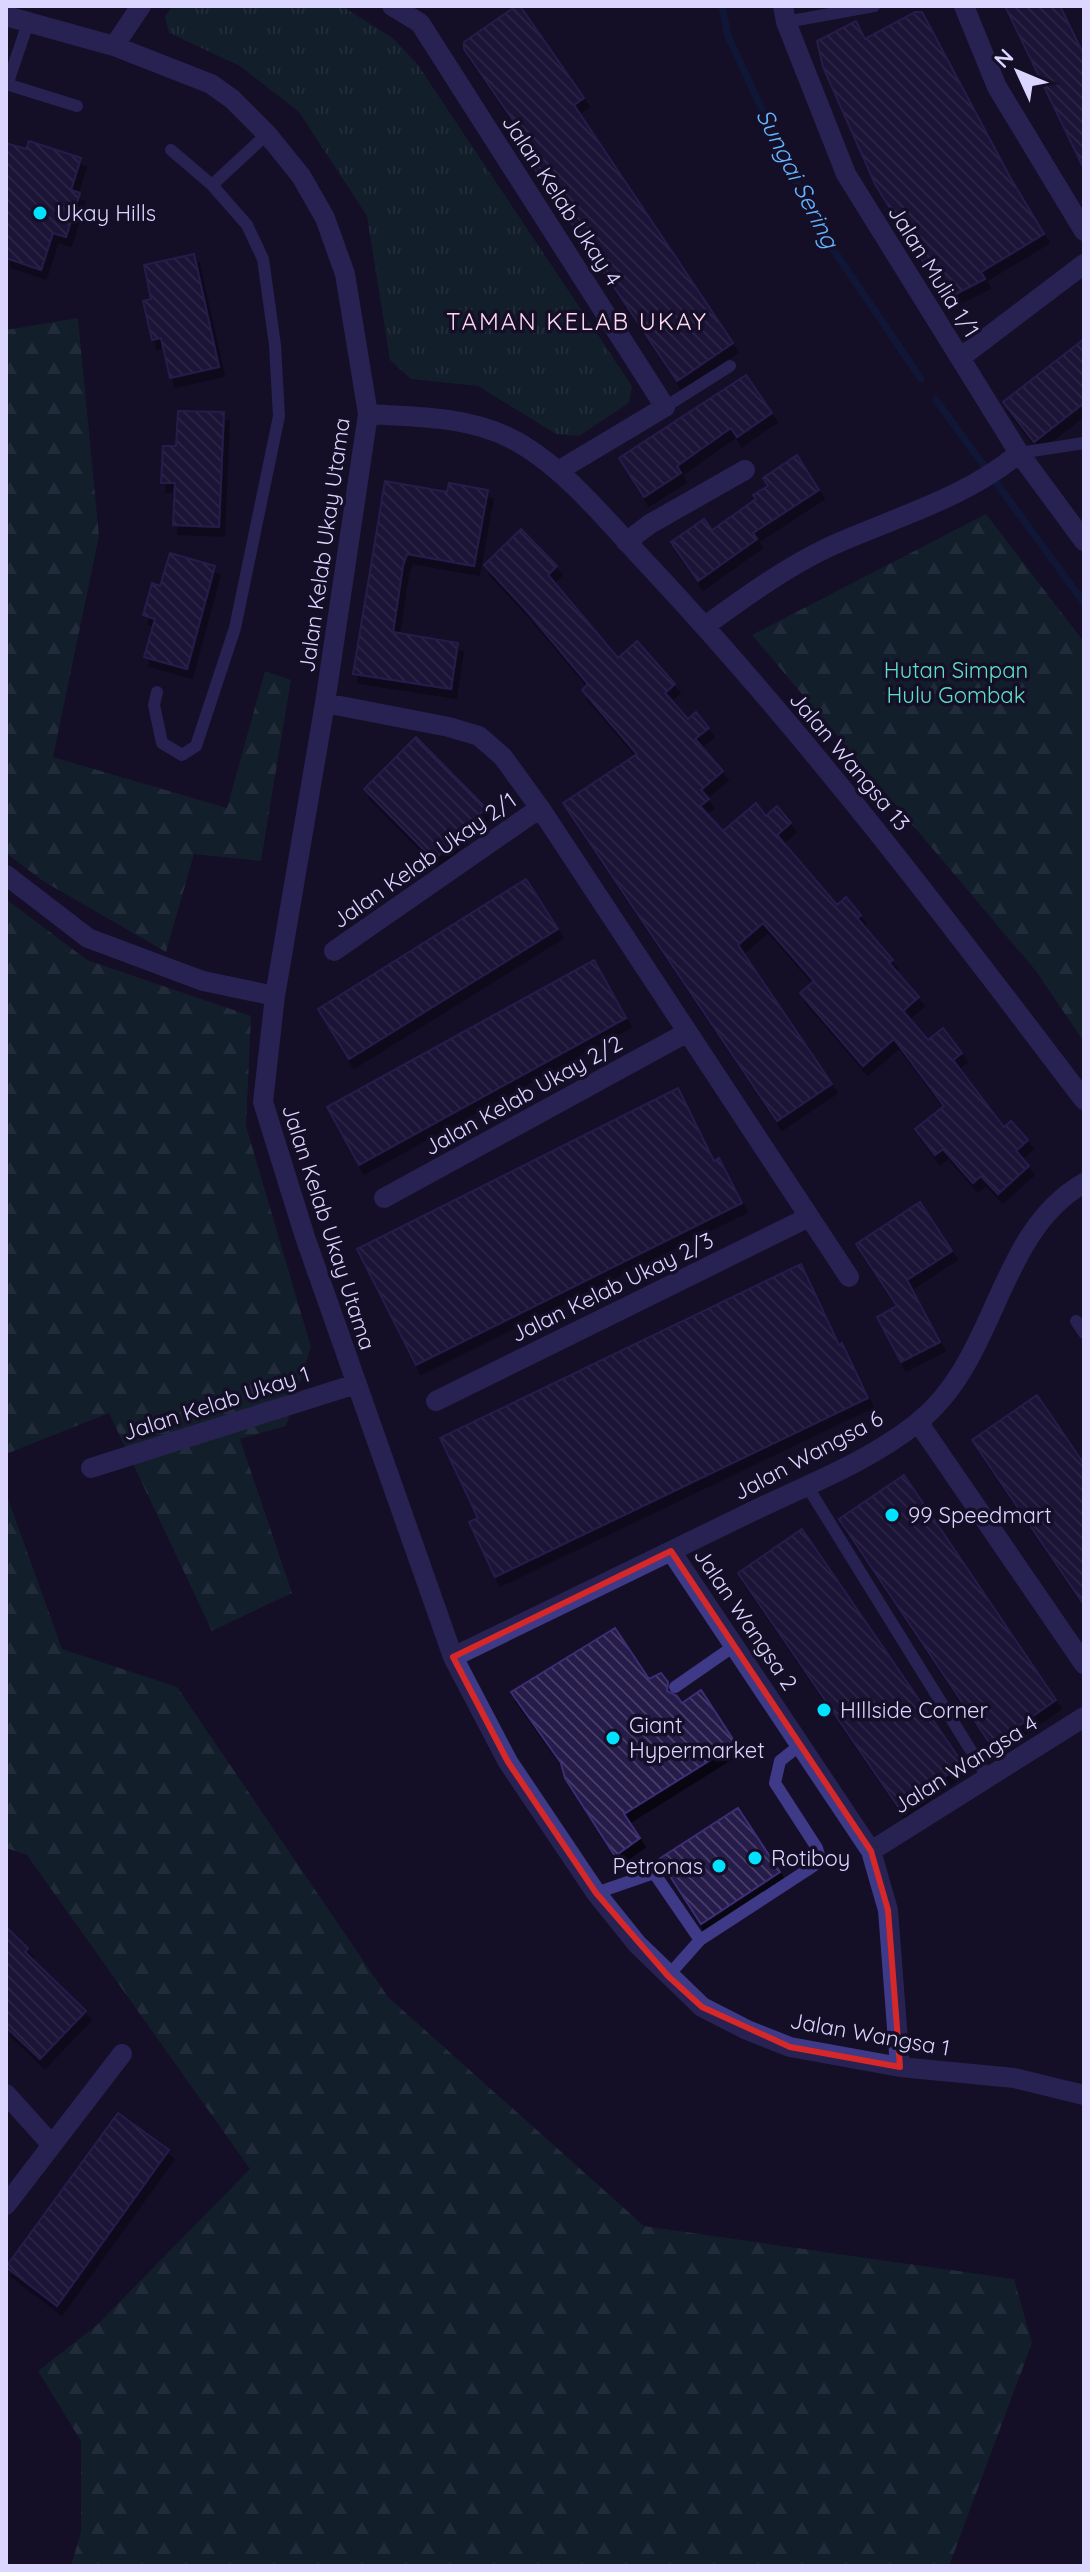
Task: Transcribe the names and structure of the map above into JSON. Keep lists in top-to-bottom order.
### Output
{
  "streets": {
    "street": [
      "Jalan Kelab Ukay 4",
      "Jalan Mulia 1/1",
      "Jalan Kelab Ukay Utama",
      "Jalan Wangsa 13",
      "Jalan Kelab Ukay 2/1",
      "Jalan Kelab Ukay 2/2",
      "Jalan Kelab Ukay 2/3",
      "Jalan Kelab Ukay 1",
      "Jalan Wangsa 6",
      "Jalan Wangsa 2",
      "Jalan Wangsa 4",
      "Jalan Wangsa 1"
    ]
  },
  "crossings": [
    ["Jalan Kelab Ukay Utama", "Jalan Wangsa 13"],
    ["Jalan Kelab Ukay Utama", "Jalan Kelab Ukay 2/1"],
    ["Jalan Kelab Ukay Utama", "Jalan Kelab Ukay 2/2"],
    ["Jalan Kelab Ukay Utama", "Jalan Kelab Ukay 2/3"],
    ["Jalan Kelab Ukay Utama", "Jalan Kelab Ukay 1"],
    ["Jalan Kelab Ukay Utama", "Jalan Wangsa 6"],
    ["Jalan Kelab Ukay Utama", "Jalan Wangsa 1"],
    ["Jalan Wangsa 6", "Jalan Wangsa 2"],
    ["Jalan Wangsa 6", "Jalan Wangsa 1"],
    ["Jalan Wangsa 2", "Jalan Wangsa 4"],
    ["Jalan Wangsa 2", "Jalan Wangsa 1"]
  ],
  "districts": ["TAMAN KELAB UKAY"],
  "water": ["Sungai Sering"],
  "parks": ["Hutan Simpan Hulu Gombak"],
  "places": [
    "Ukay Hills",
    "99 Speedmart",
    "HIllside Corner",
    "Giant Hypermarket",
    "Rotiboy",
    "Petronas"
  ],
  "north": "top left"
}
